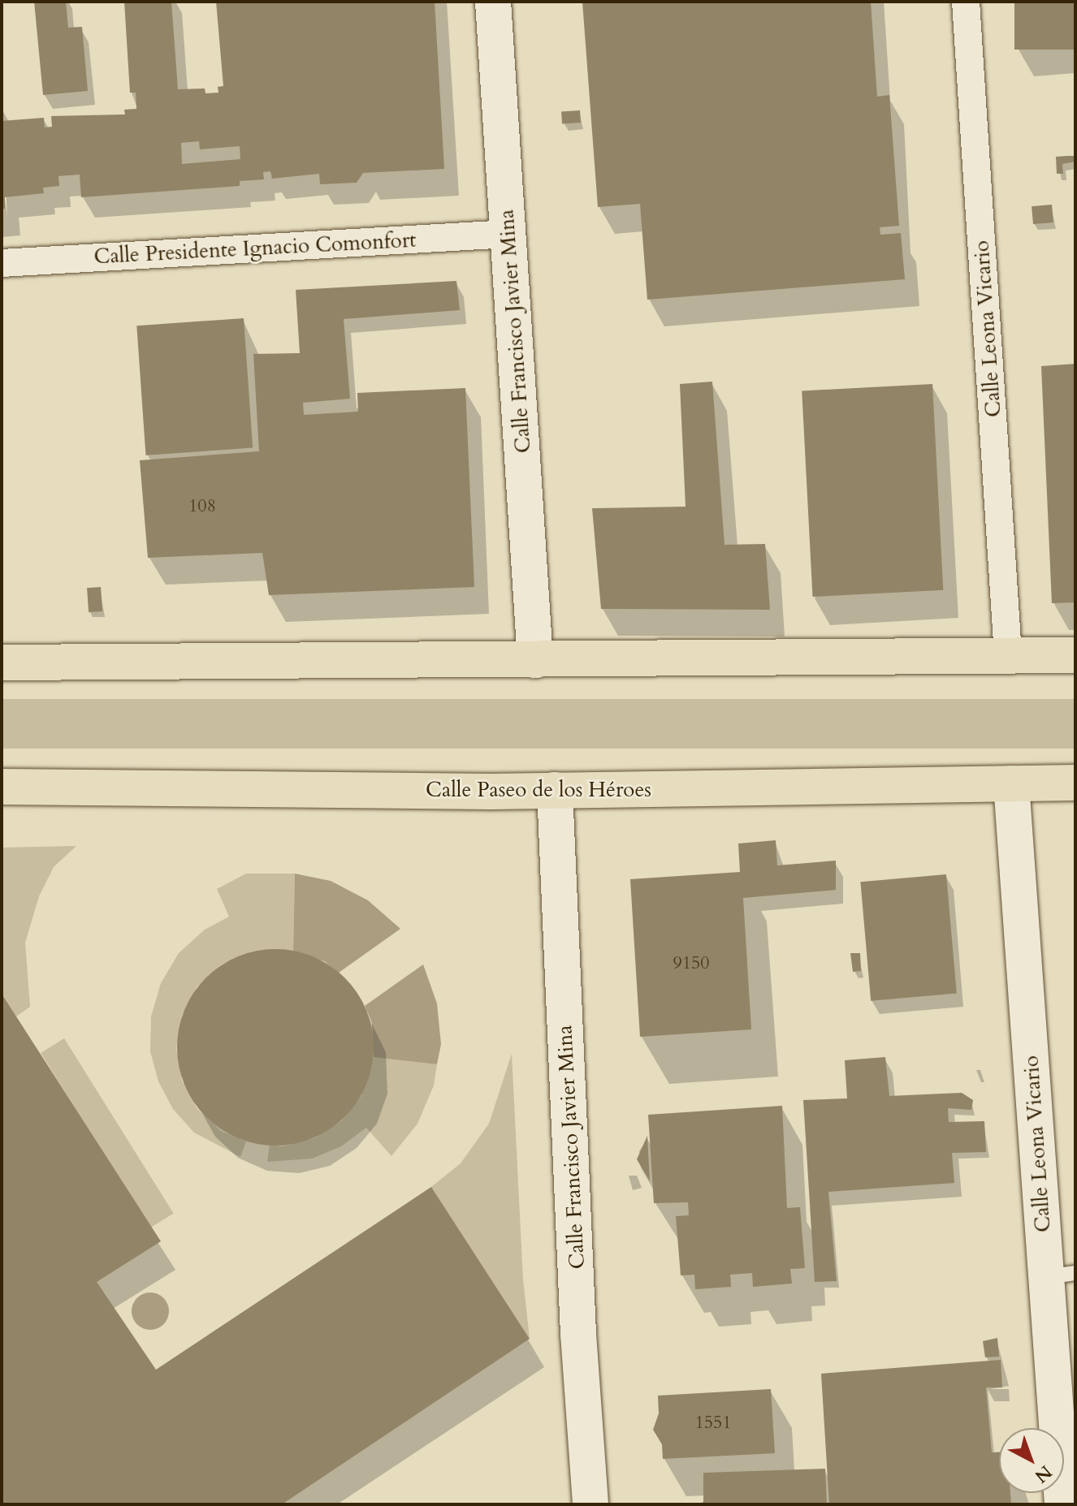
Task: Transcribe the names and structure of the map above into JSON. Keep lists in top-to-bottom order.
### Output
{
  "streets": {
    "main road": ["Calle Paseo de los Héroes"],
    "street": ["Calle Presidente Ignacio Comonfort", "Calle Leona Vicario", "Calle Francisco Javier Mina"]
  },
  "crossings": [
    ["Calle Presidente Ignacio Comonfort", "Calle Francisco Javier Mina"],
    ["Calle Leona Vicario", "Calle Paseo de los Héroes"],
    ["Calle Francisco Javier Mina", "Calle Paseo de los Héroes"]
  ],
  "house_numbers": ["108", "9150", "1551"],
  "north": "bottom right"
}
